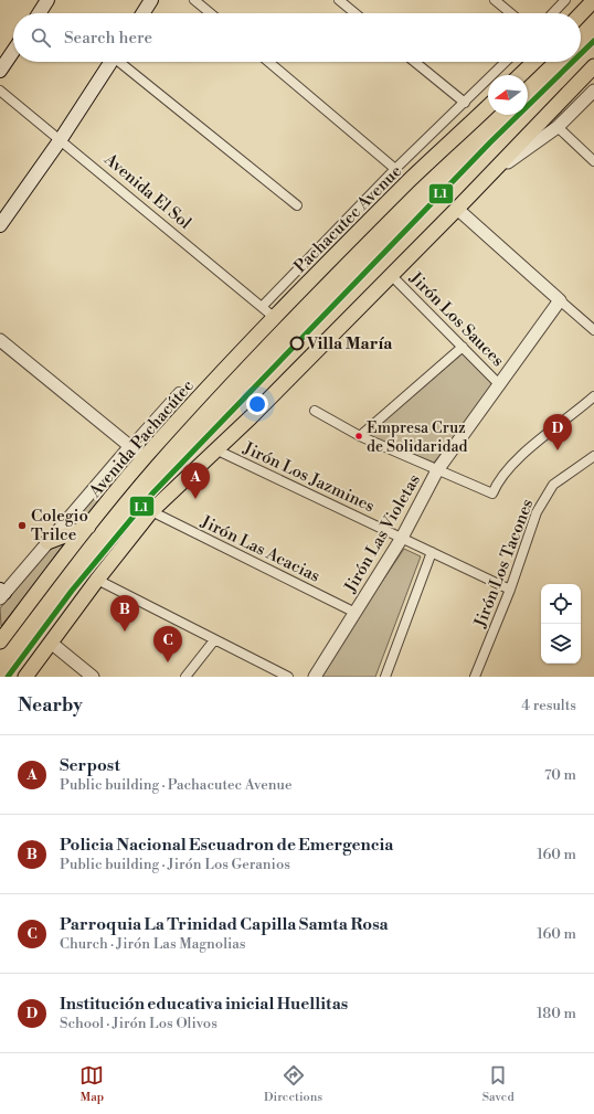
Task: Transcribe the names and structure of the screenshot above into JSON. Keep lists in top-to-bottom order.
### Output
{
  "streets": {
    "main road": ["Pachacutec Avenue", "Avenida Pachacútec"],
    "street": [
      "Avenida El Sol",
      "Jirón Los Sauces",
      "Jirón Los Jazmines",
      "Jirón Las Violetas",
      "Jirón Las Acacias",
      "Jirón Los Tacones"
    ]
  },
  "crossings": [
    ["Avenida El Sol", "Pachacutec Avenue"],
    ["Avenida El Sol", "Avenida Pachacútec"],
    ["Pachacutec Avenue", "Avenida Pachacútec"],
    ["Jirón Los Sauces", "Jirón Las Violetas"],
    ["Jirón Los Jazmines", "Jirón Las Violetas"],
    ["Jirón Los Jazmines", "Jirón Los Tacones"],
    ["Jirón Las Violetas", "Jirón Las Acacias"]
  ],
  "places": ["Villa María", "Empresa Cruz de Solidaridad", "Colegio Trilce"],
  "lines": ["transit line L1"],
  "north": "left",
  "page": {
    "search": "Search here",
    "pins": [
      "D",
      "A",
      "B",
      "C"
    ],
    "heading": ["Nearby", "4 results"],
    "list": [
      {
        "mark": "A",
        "name": "Serpost",
        "note": "Public building · Pachacutec Avenue",
        "value": "70 m"
      },
      {
        "mark": "B",
        "name": "Policia Nacional Escuadron de Emergencia",
        "note": "Public building · Jirón Los Geranios",
        "value": "160 m"
      },
      {
        "mark": "C",
        "name": "Parroquia La Trinidad Capilla Samta Rosa",
        "note": "Church · Jirón Las Magnolias",
        "value": "160 m"
      },
      {
        "mark": "D",
        "name": "Institución educativa inicial Huellitas",
        "note": "School · Jirón Los Olivos",
        "value": "180 m"
      }
    ],
    "nav": ["Map", "Directions", "Saved"]
  }
}
